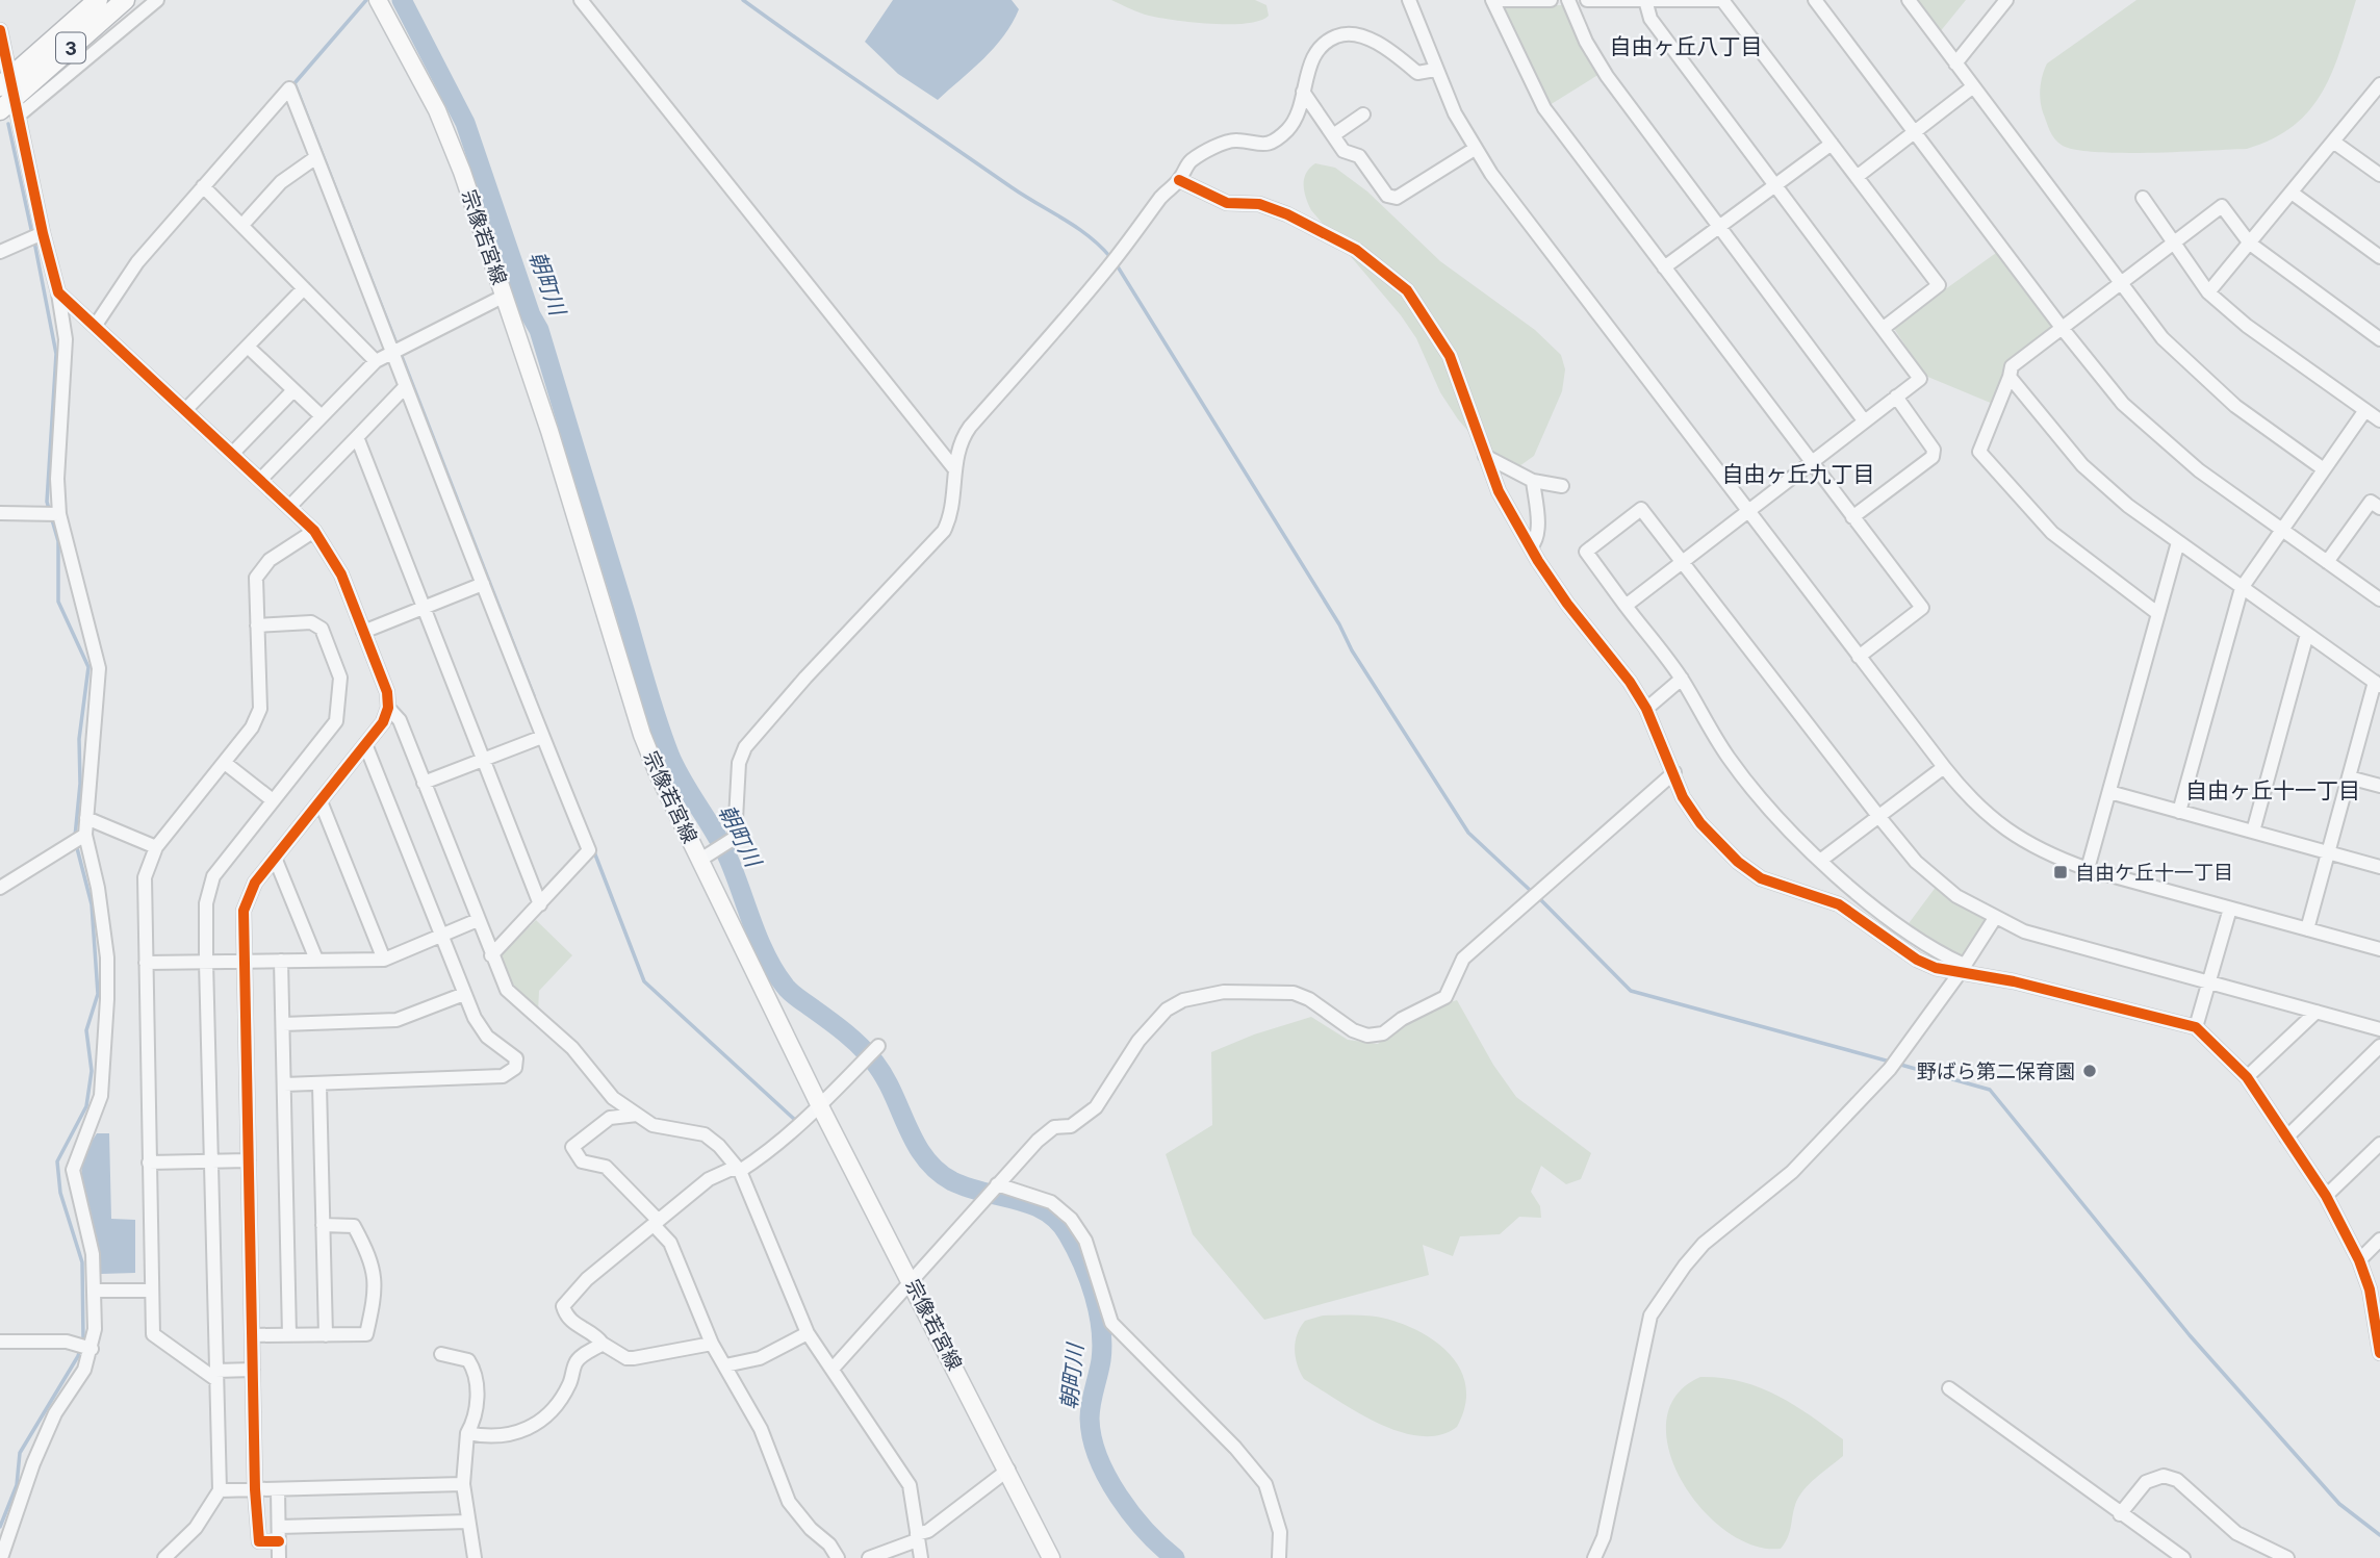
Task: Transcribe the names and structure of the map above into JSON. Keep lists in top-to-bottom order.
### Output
{
  "streets": {
    "highway": ["3"],
    "main road": ["宗像若宮線"]
  },
  "districts": ["自由ヶ丘八丁目", "自由ヶ丘九丁目", "自由ヶ丘十一丁目"],
  "water": ["朝町川"],
  "places": {
    "transit": ["自由ケ丘十一丁目"],
    "other": ["野ばら第二保育園"]
  }
}
